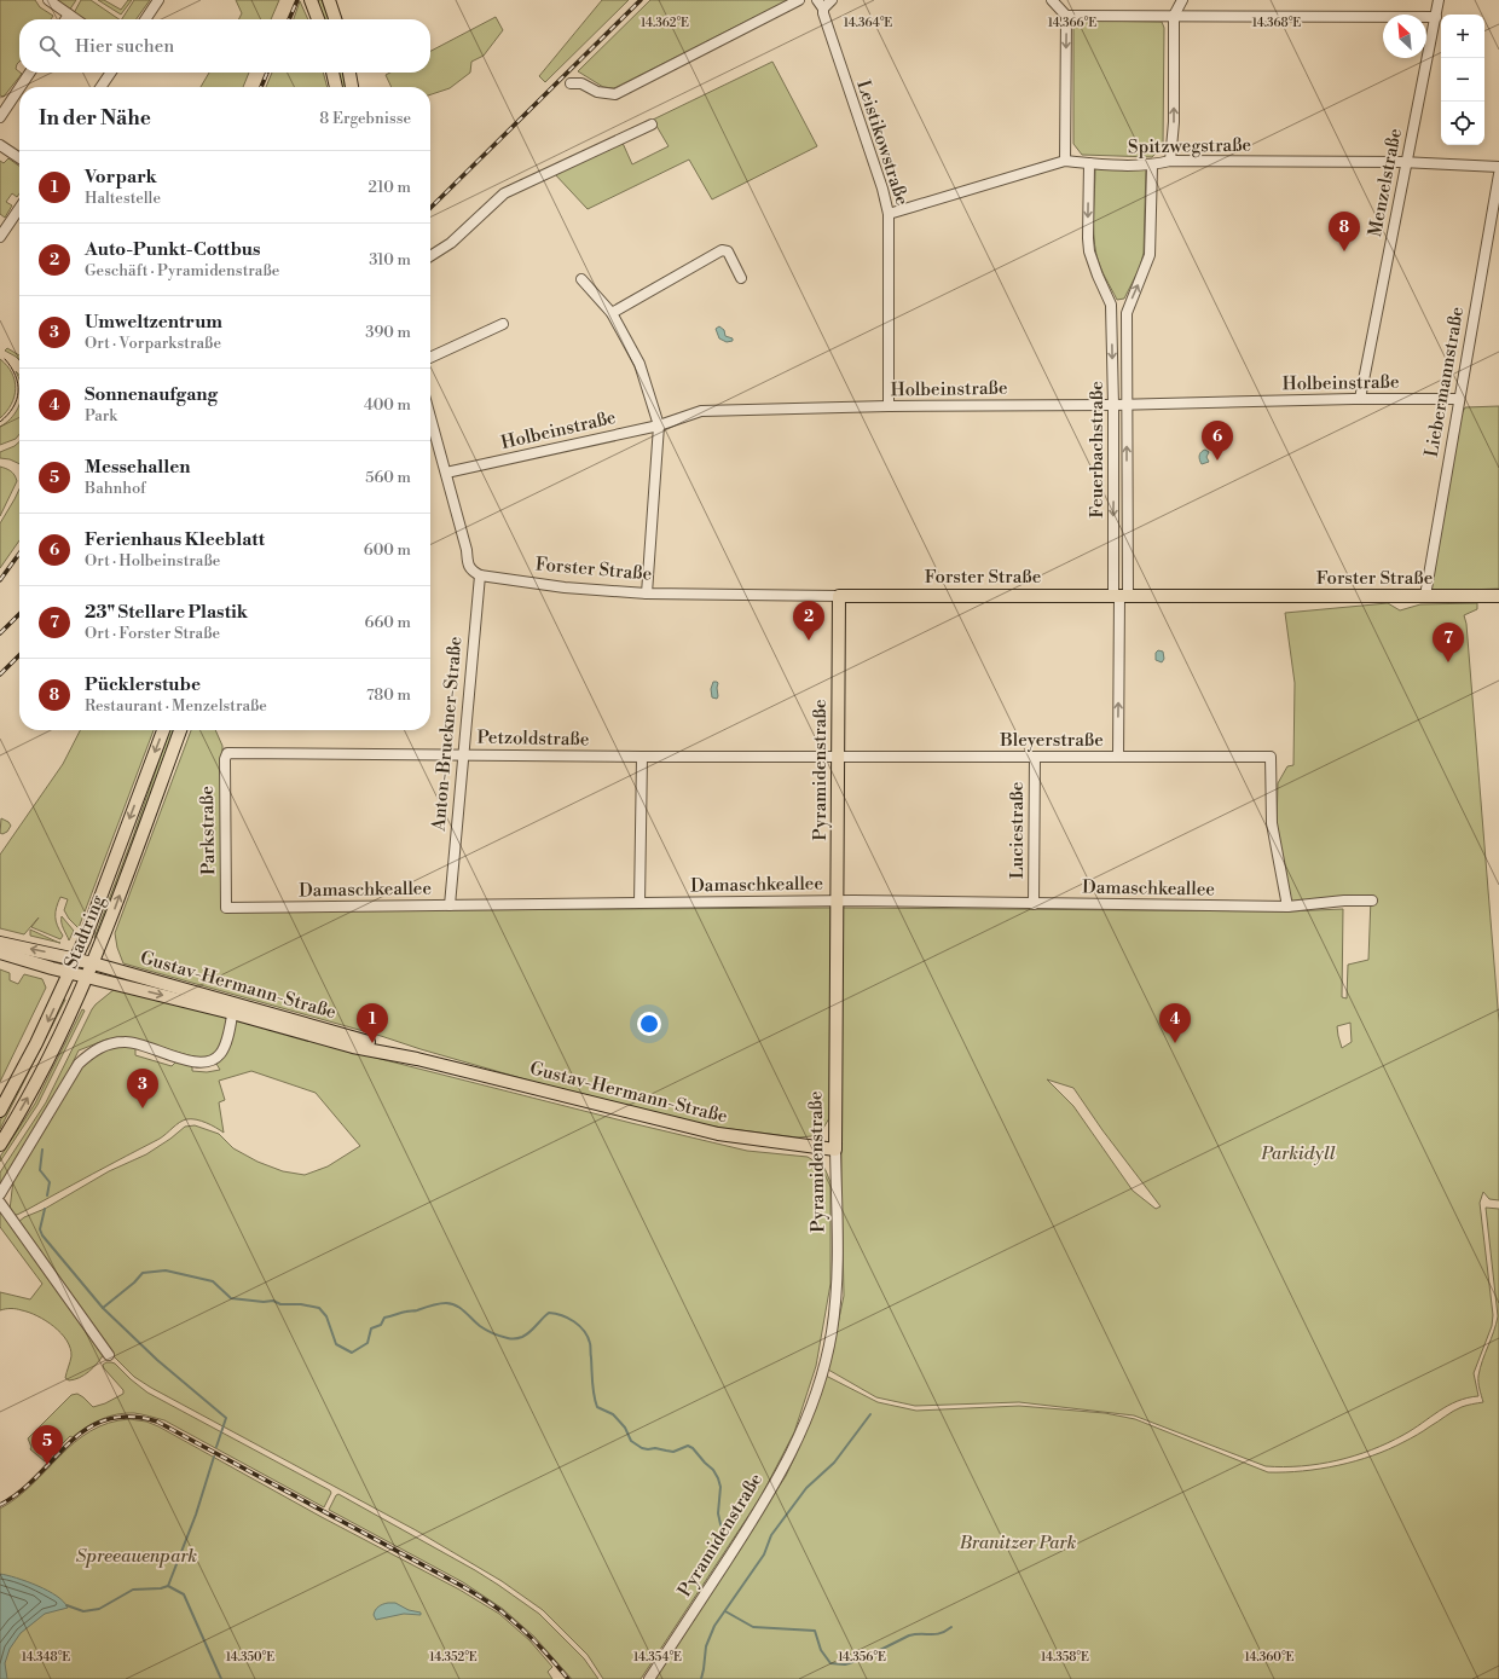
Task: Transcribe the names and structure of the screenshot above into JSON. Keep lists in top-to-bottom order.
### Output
{
  "streets": {
    "main road": [
      "Forster Straße",
      "Pyramidenstraße",
      "Stadtring",
      "Gustav-Hermann-Straße"
    ],
    "street": [
      "Leistikowstraße",
      "Spitzwegstraße",
      "Menzelstraße",
      "Liebermannstraße",
      "Holbeinstraße",
      "Feuerbachstraße",
      "Anton-Bruckner-Straße",
      "Petzoldstraße",
      "Bleyerstraße",
      "Parkstraße",
      "Luciestraße",
      "Damaschkeallee"
    ]
  },
  "crossings": [
    ["Leistikowstraße", "Spitzwegstraße"],
    ["Leistikowstraße", "Holbeinstraße"],
    ["Spitzwegstraße", "Menzelstraße"],
    ["Spitzwegstraße", "Feuerbachstraße"],
    ["Menzelstraße", "Holbeinstraße"],
    ["Liebermannstraße", "Holbeinstraße"],
    ["Liebermannstraße", "Forster Straße"],
    ["Holbeinstraße", "Feuerbachstraße"],
    ["Holbeinstraße", "Anton-Bruckner-Straße"],
    ["Feuerbachstraße", "Forster Straße"],
    ["Feuerbachstraße", "Bleyerstraße"],
    ["Forster Straße", "Anton-Bruckner-Straße"],
    ["Forster Straße", "Pyramidenstraße"],
    ["Anton-Bruckner-Straße", "Petzoldstraße"],
    ["Anton-Bruckner-Straße", "Damaschkeallee"],
    ["Petzoldstraße", "Bleyerstraße"],
    ["Petzoldstraße", "Pyramidenstraße"],
    ["Petzoldstraße", "Parkstraße"],
    ["Bleyerstraße", "Pyramidenstraße"],
    ["Bleyerstraße", "Luciestraße"],
    ["Bleyerstraße", "Damaschkeallee"],
    ["Pyramidenstraße", "Damaschkeallee"],
    ["Pyramidenstraße", "Gustav-Hermann-Straße"],
    ["Parkstraße", "Damaschkeallee"],
    ["Luciestraße", "Damaschkeallee"],
    ["Stadtring", "Gustav-Hermann-Straße"]
  ],
  "parks": ["Parkidyll", "Branitzer Park", "Spreeauenpark"],
  "north": "top left",
  "page": {
    "map_buttons": ["+", "−"],
    "search": "Hier suchen",
    "heading": ["In der Nähe", "8 Ergebnisse"],
    "list": [
      {
        "mark": "1",
        "name": "Vorpark",
        "note": "Haltestelle",
        "value": "210 m"
      },
      {
        "mark": "2",
        "name": "Auto-Punkt-Cottbus",
        "note": "Geschäft · Pyramidenstraße",
        "value": "310 m"
      },
      {
        "mark": "3",
        "name": "Umweltzentrum",
        "note": "Ort · Vorparkstraße",
        "value": "390 m"
      },
      {
        "mark": "4",
        "name": "Sonnenaufgang",
        "note": "Park",
        "value": "400 m"
      },
      {
        "mark": "5",
        "name": "Messehallen",
        "note": "Bahnhof",
        "value": "560 m"
      },
      {
        "mark": "6",
        "name": "Ferienhaus Kleeblatt",
        "note": "Ort · Holbeinstraße",
        "value": "600 m"
      },
      {
        "mark": "7",
        "name": "23\" Stellare Plastik",
        "note": "Ort · Forster Straße",
        "value": "660 m"
      },
      {
        "mark": "8",
        "name": "Pücklerstube",
        "note": "Restaurant · Menzelstraße",
        "value": "780 m"
      }
    ],
    "pins": [
      "8",
      "6",
      "2",
      "7",
      "1",
      "4",
      "3",
      "5"
    ]
  },
  "coordinates": [
    "14.362°E",
    "14.366°E",
    "14.368°E",
    "14.364°E",
    "14.348°E",
    "14.350°E",
    "14.352°E",
    "14.354°E",
    "14.356°E",
    "14.358°E",
    "14.360°E"
  ]
}
